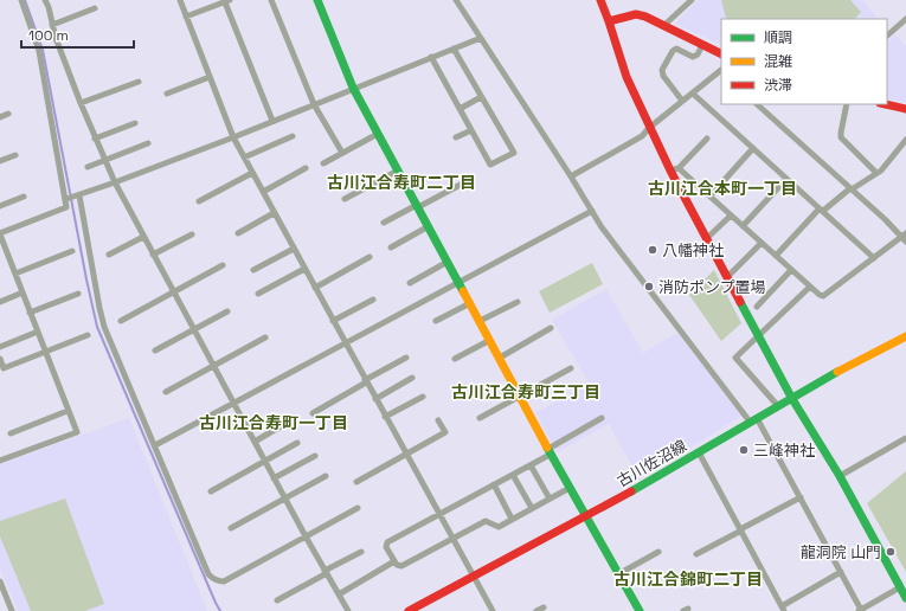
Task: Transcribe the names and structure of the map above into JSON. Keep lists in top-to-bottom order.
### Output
{
  "streets": {
    "street": ["古川佐沼線"]
  },
  "districts": [
    "古川江合寿町二丁目",
    "古川江合本町一丁目",
    "古川江合寿町三丁目",
    "古川江合寿町一丁目",
    "古川江合錦町二丁目"
  ],
  "places": [
    "八幡神社",
    "消防ポンプ置場",
    "三峰神社",
    "龍洞院 山門"
  ],
  "legend": ["順調", "混雑", "渋滞"],
  "scale_bar": "100 m"
}
